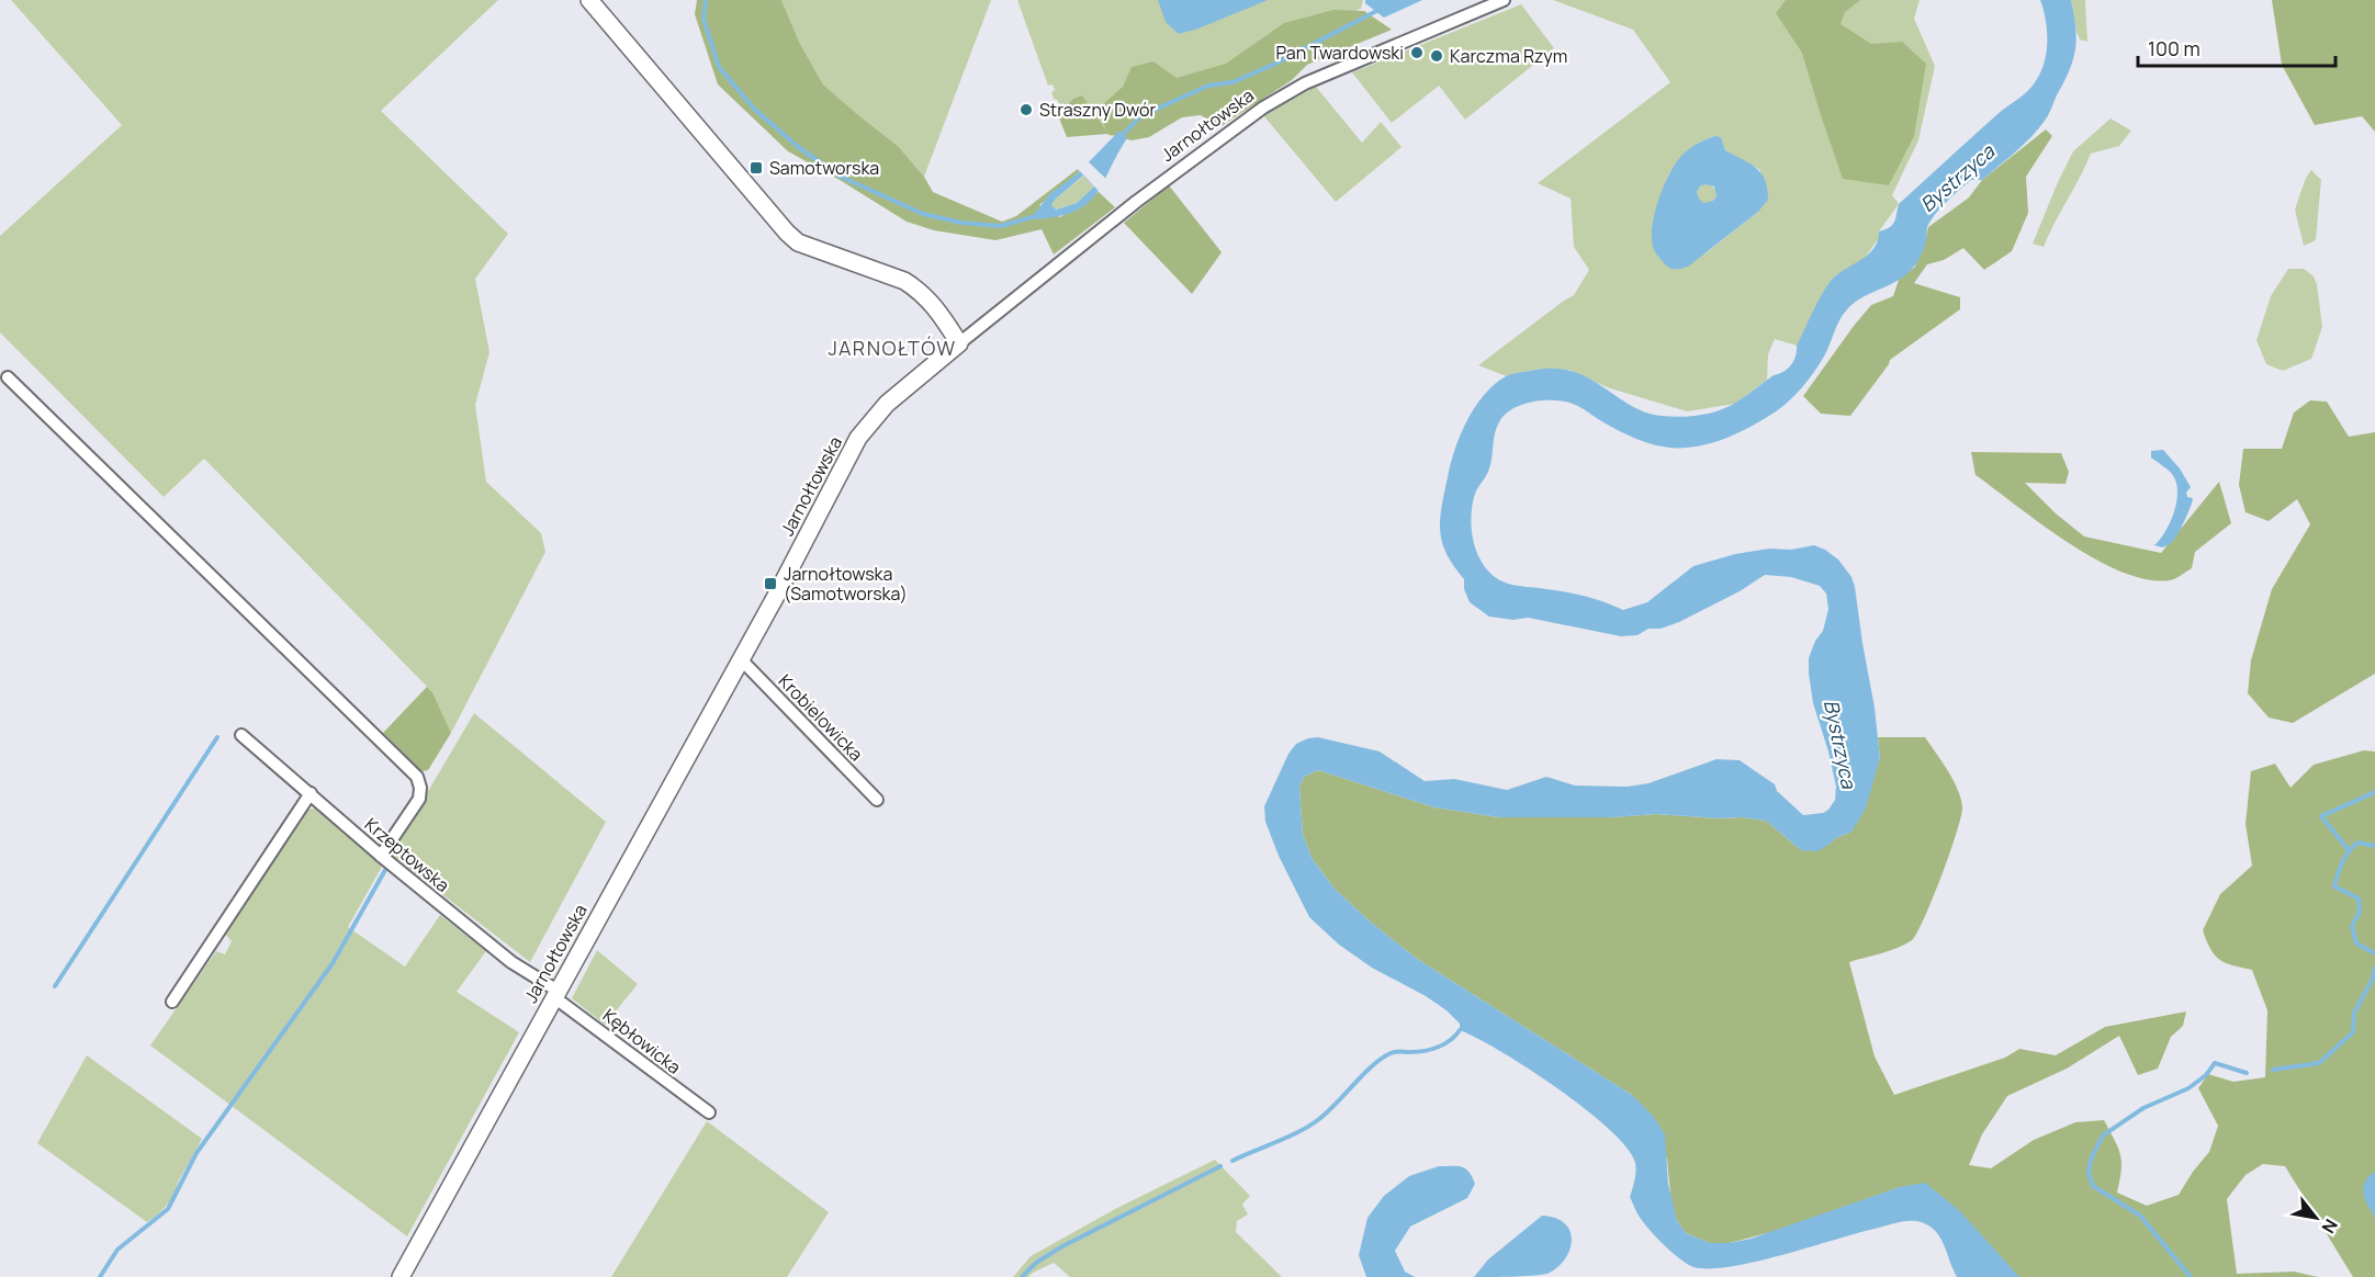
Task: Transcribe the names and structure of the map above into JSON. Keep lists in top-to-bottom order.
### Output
{
  "streets": {
    "street": [
      "Jarnołtowska",
      "Krobielowicka",
      "Krzeptowska",
      "Kębłowicka"
    ]
  },
  "crossings": [
    ["Jarnołtowska", "Krobielowicka"],
    ["Jarnołtowska", "Krzeptowska"],
    ["Jarnołtowska", "Kębłowicka"],
    ["Krzeptowska", "Kębłowicka"]
  ],
  "districts": ["JARNOŁTÓW"],
  "water": ["Bystrzyca"],
  "places": {
    "other": ["Pan Twardowski", "Karczma Rzym", "Straszny Dwór"],
    "transit": ["Samotworska", "Jarnołtowska (Samotworska)"]
  },
  "scale_bar": "100 m",
  "north": "bottom right"
}
